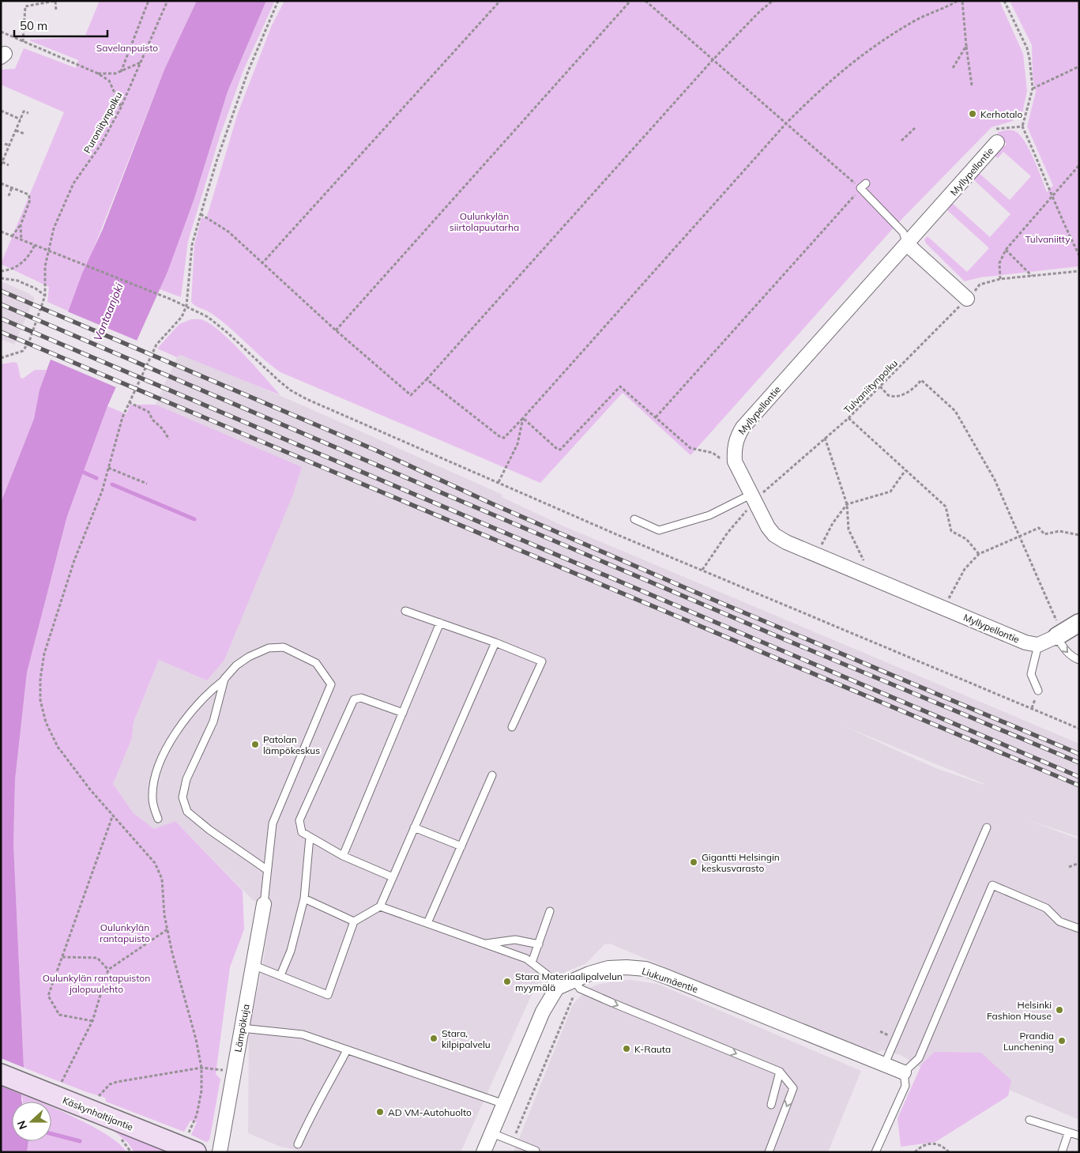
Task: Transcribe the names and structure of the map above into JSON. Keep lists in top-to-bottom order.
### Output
{
  "streets": {
    "main road": ["Käskynhaltijantie"],
    "street": ["Myllypellontie", "Liukumäentie", "Lämpökuja"],
    "path": ["Puroniitynpolku", "Tulvaniitynpolku"]
  },
  "crossings": [
    ["Myllypellontie", "Tulvaniitynpolku"]
  ],
  "water": ["Vantaanjoki"],
  "parks": [
    "Savelanpuisto",
    "Oulunkylän siirtolapuutarha",
    "Tulvaniitty",
    "Oulunkylän rantapuisto",
    "Oulunkylän rantapuiston jalopuulehto"
  ],
  "places": [
    "Kerhotalo",
    "Patolan lämpökeskus",
    "Gigantti Helsingin keskusvarasto",
    "Stara Materiaalipalvelun myymälä",
    "Helsinki Fashion House",
    "Stara, kilpipalvelu",
    "Prandia Lunchening",
    "K-Rauta",
    "AD VM-Autohuolto"
  ],
  "scale_bar": "50 m",
  "north": "left"
}
